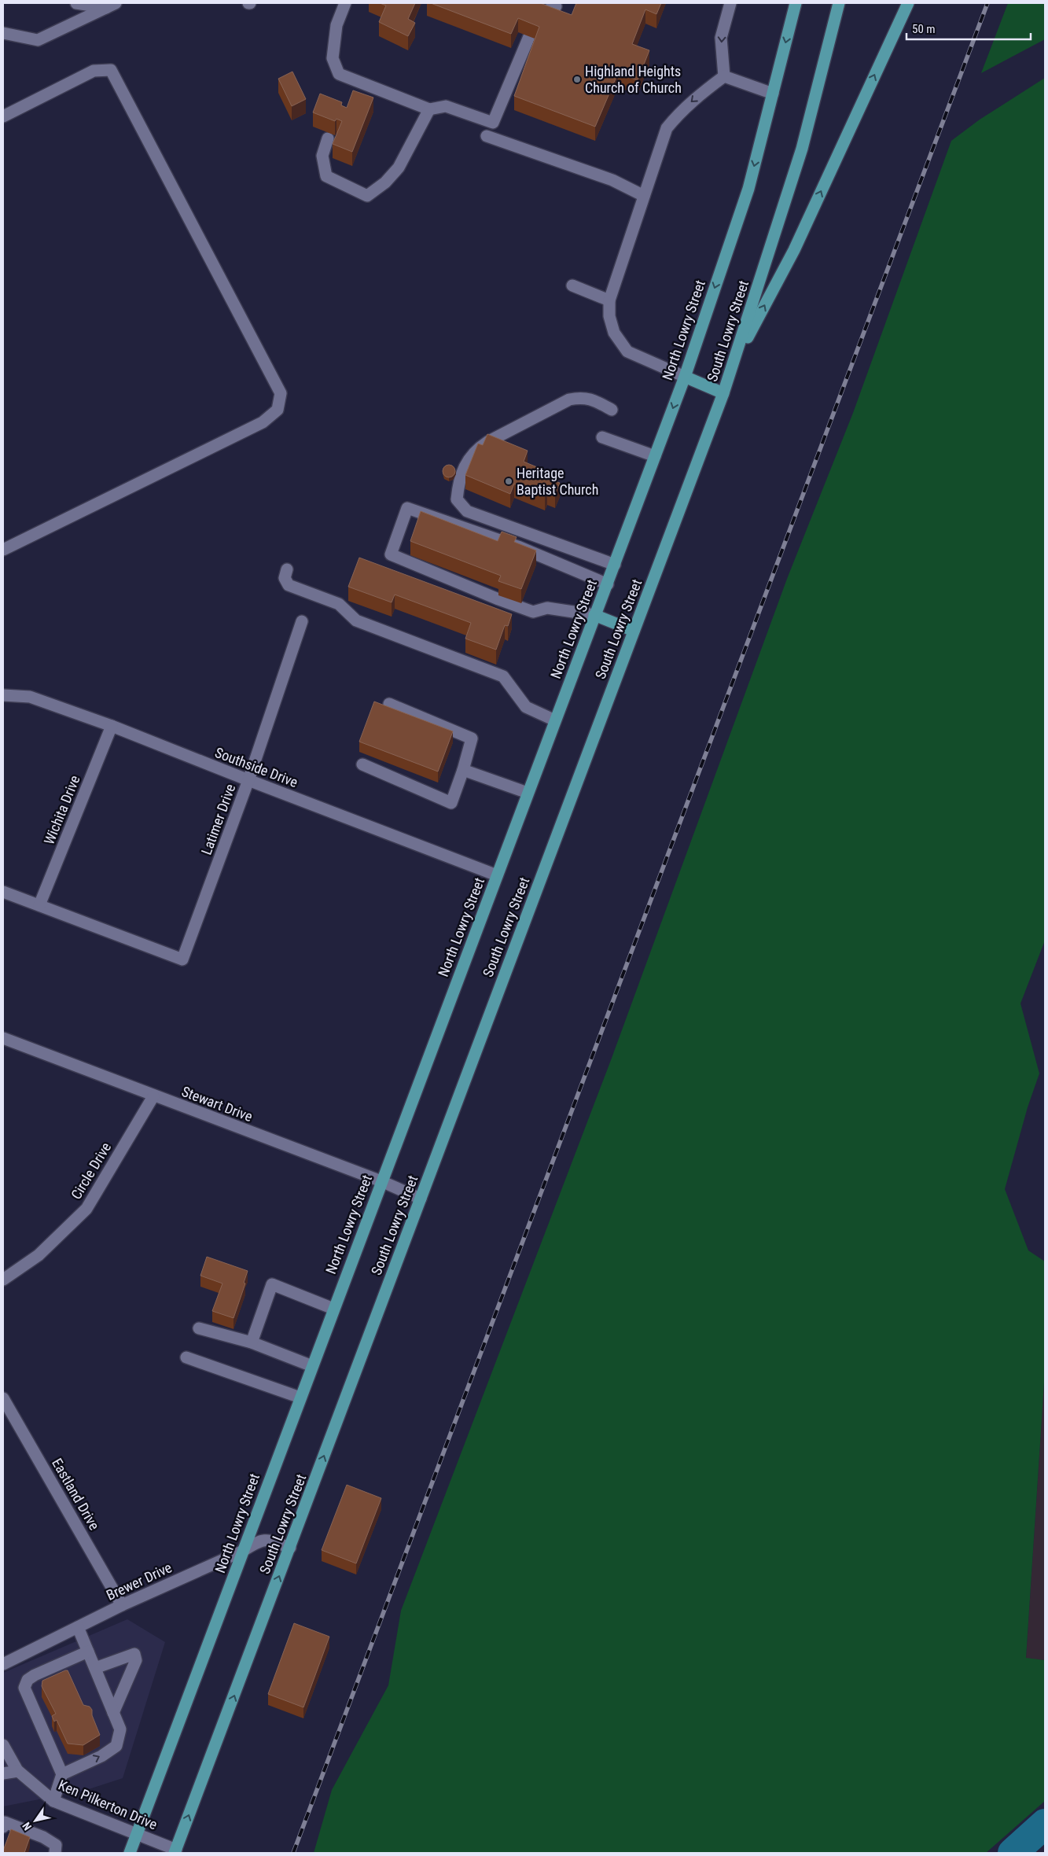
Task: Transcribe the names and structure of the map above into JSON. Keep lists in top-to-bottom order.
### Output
{
  "streets": {
    "main road": ["North Lowry Street", "South Lowry Street"],
    "street": [
      "Southside Drive",
      "Wichita Drive",
      "Latimer Drive",
      "Stewart Drive",
      "Circle Drive",
      "Eastland Drive",
      "Brewer Drive",
      "Ken Pilkerton Drive"
    ]
  },
  "crossings": [
    ["North Lowry Street", "Southside Drive"],
    ["North Lowry Street", "Stewart Drive"],
    ["North Lowry Street", "Brewer Drive"],
    ["North Lowry Street", "Ken Pilkerton Drive"],
    ["South Lowry Street", "Stewart Drive"],
    ["South Lowry Street", "Brewer Drive"],
    ["South Lowry Street", "Ken Pilkerton Drive"],
    ["Southside Drive", "Wichita Drive"],
    ["Southside Drive", "Latimer Drive"],
    ["Wichita Drive", "Latimer Drive"],
    ["Stewart Drive", "Circle Drive"],
    ["Eastland Drive", "Brewer Drive"]
  ],
  "one_way": ["South Lowry Street"],
  "places": ["Highland Heights Church of Church", "Heritage Baptist Church"],
  "scale_bar": "50 m",
  "north": "bottom left"
}
